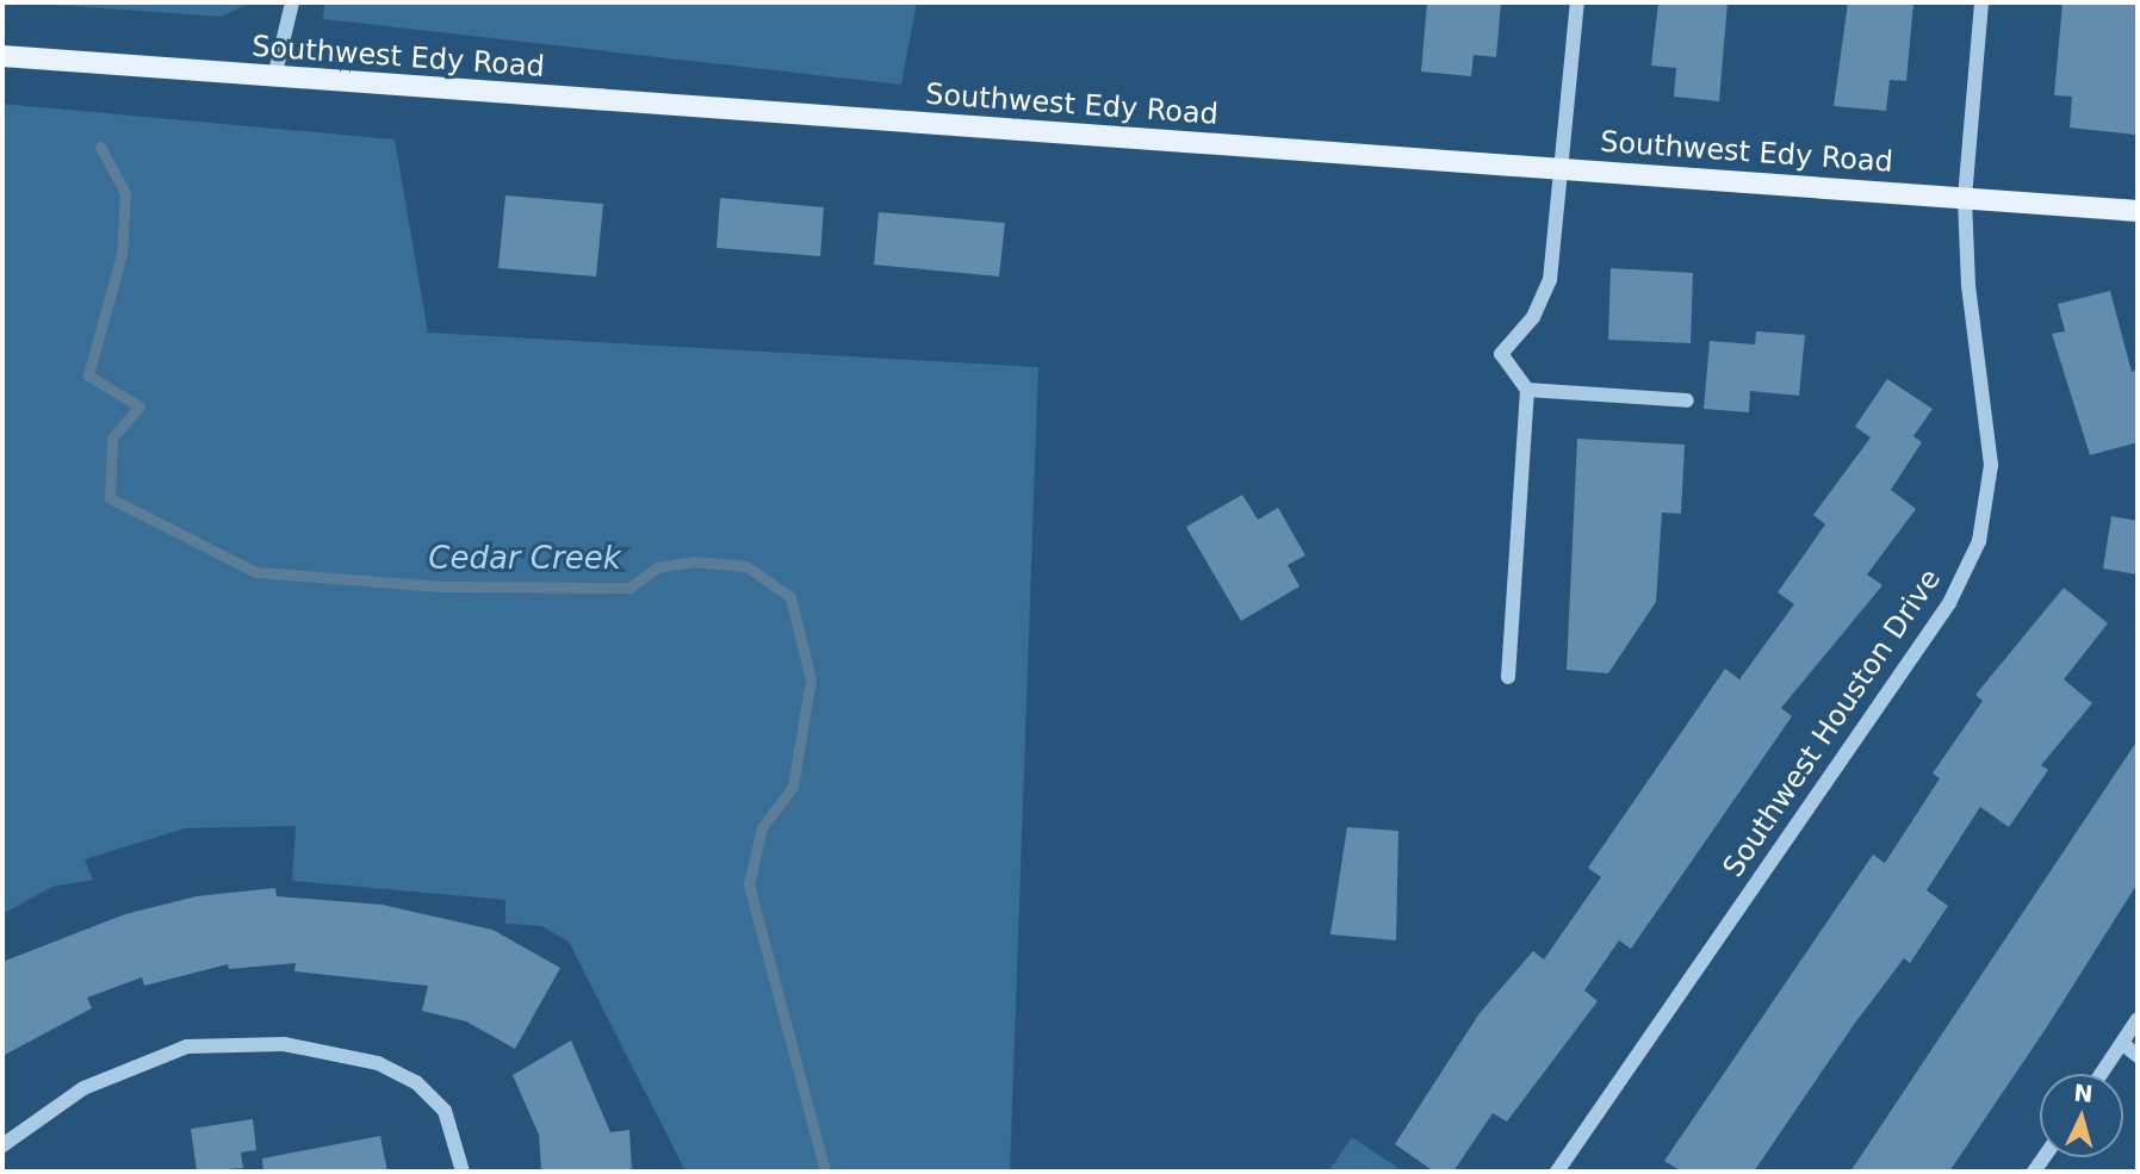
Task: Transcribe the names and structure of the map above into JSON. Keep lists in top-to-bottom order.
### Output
{
  "streets": {
    "main road": ["Southwest Edy Road"],
    "street": ["Southwest Houston Drive"]
  },
  "crossings": [
    ["Southwest Edy Road", "Southwest Houston Drive"]
  ],
  "water": ["Cedar Creek"],
  "north": "top"
}
